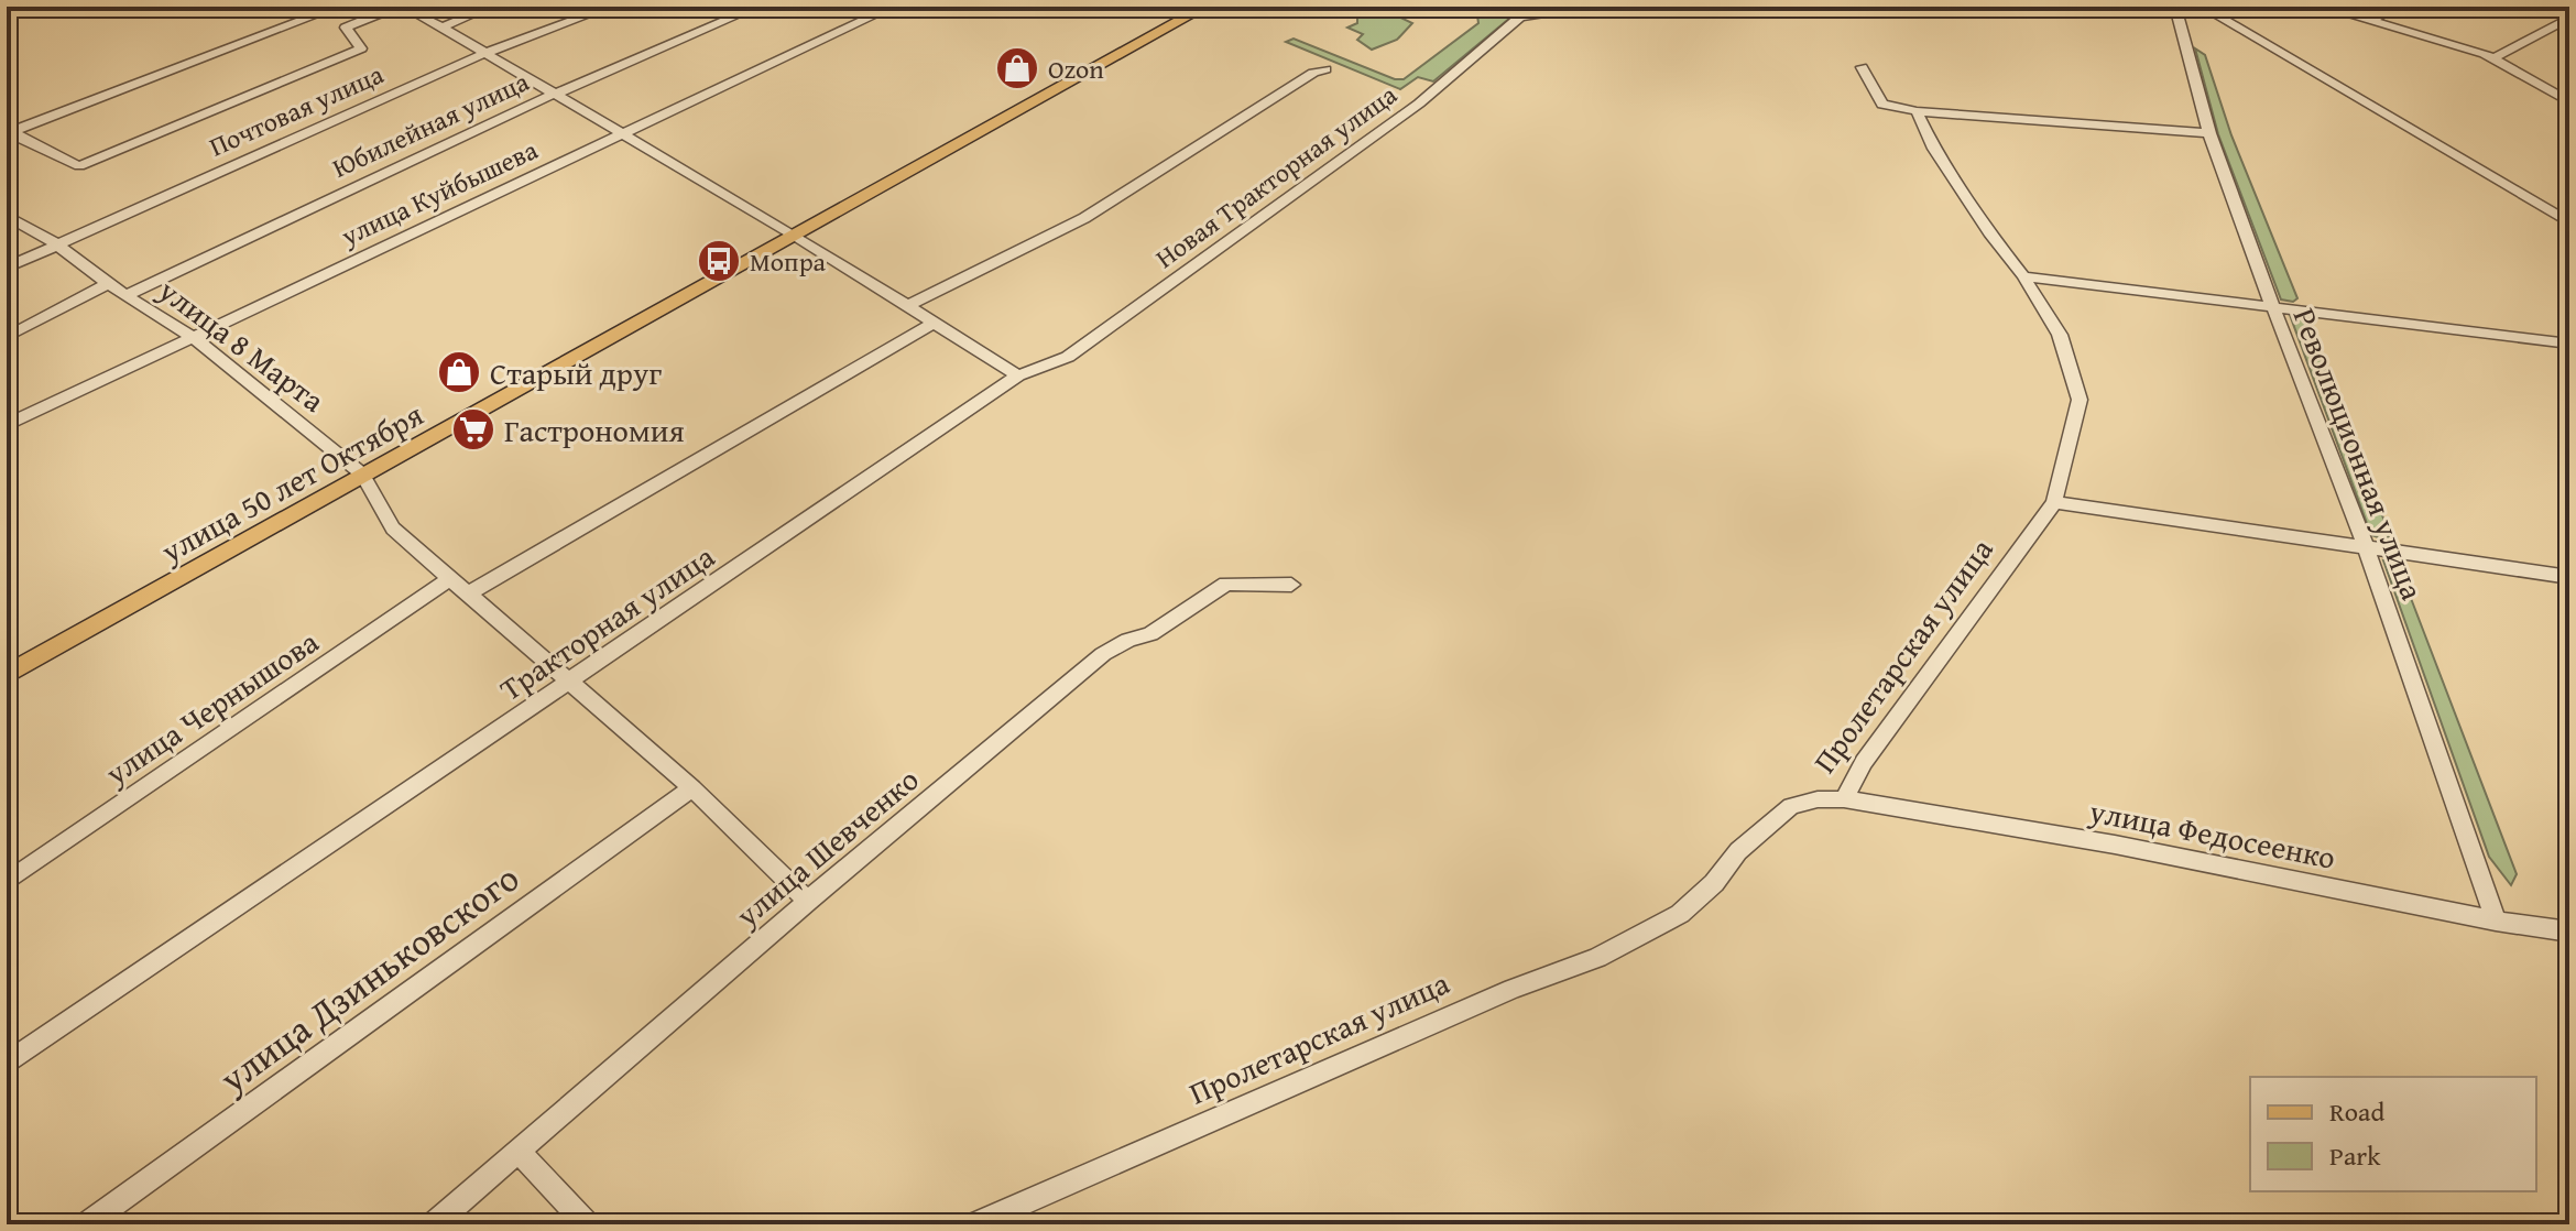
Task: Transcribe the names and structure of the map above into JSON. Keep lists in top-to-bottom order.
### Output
{
  "streets": {
    "main road": ["улица 50 лет Октября"],
    "street": [
      "Почтовая улица",
      "Юбилейная улица",
      "Новая Тракторная улица",
      "улица Куйбышева",
      "улица 8 Марта",
      "Революционная улица",
      "Тракторная улица",
      "Пролетарская улица",
      "улица Чернышова",
      "улица Федосеенко",
      "улица Шевченко",
      "улица Дзиньковского"
    ]
  },
  "crossings": [
    ["Почтовая улица", "улица 8 Марта"],
    ["Юбилейная улица", "улица 8 Марта"],
    ["Новая Тракторная улица", "Тракторная улица"],
    ["улица Куйбышева", "улица 8 Марта"],
    ["улица 8 Марта", "улица 50 лет Октября"],
    ["улица 8 Марта", "Тракторная улица"],
    ["улица 8 Марта", "улица Чернышова"],
    ["улица 8 Марта", "улица Шевченко"],
    ["улица 8 Марта", "улица Дзиньковского"],
    ["Революционная улица", "улица Федосеенко"],
    ["Пролетарская улица", "улица Федосеенко"]
  ],
  "places": {
    "shop": ["Ozon", "Старый друг"],
    "bus stop": ["Мопра"],
    "supermarket": ["Гастрономия"]
  },
  "legend": ["Road", "Park"]
}
